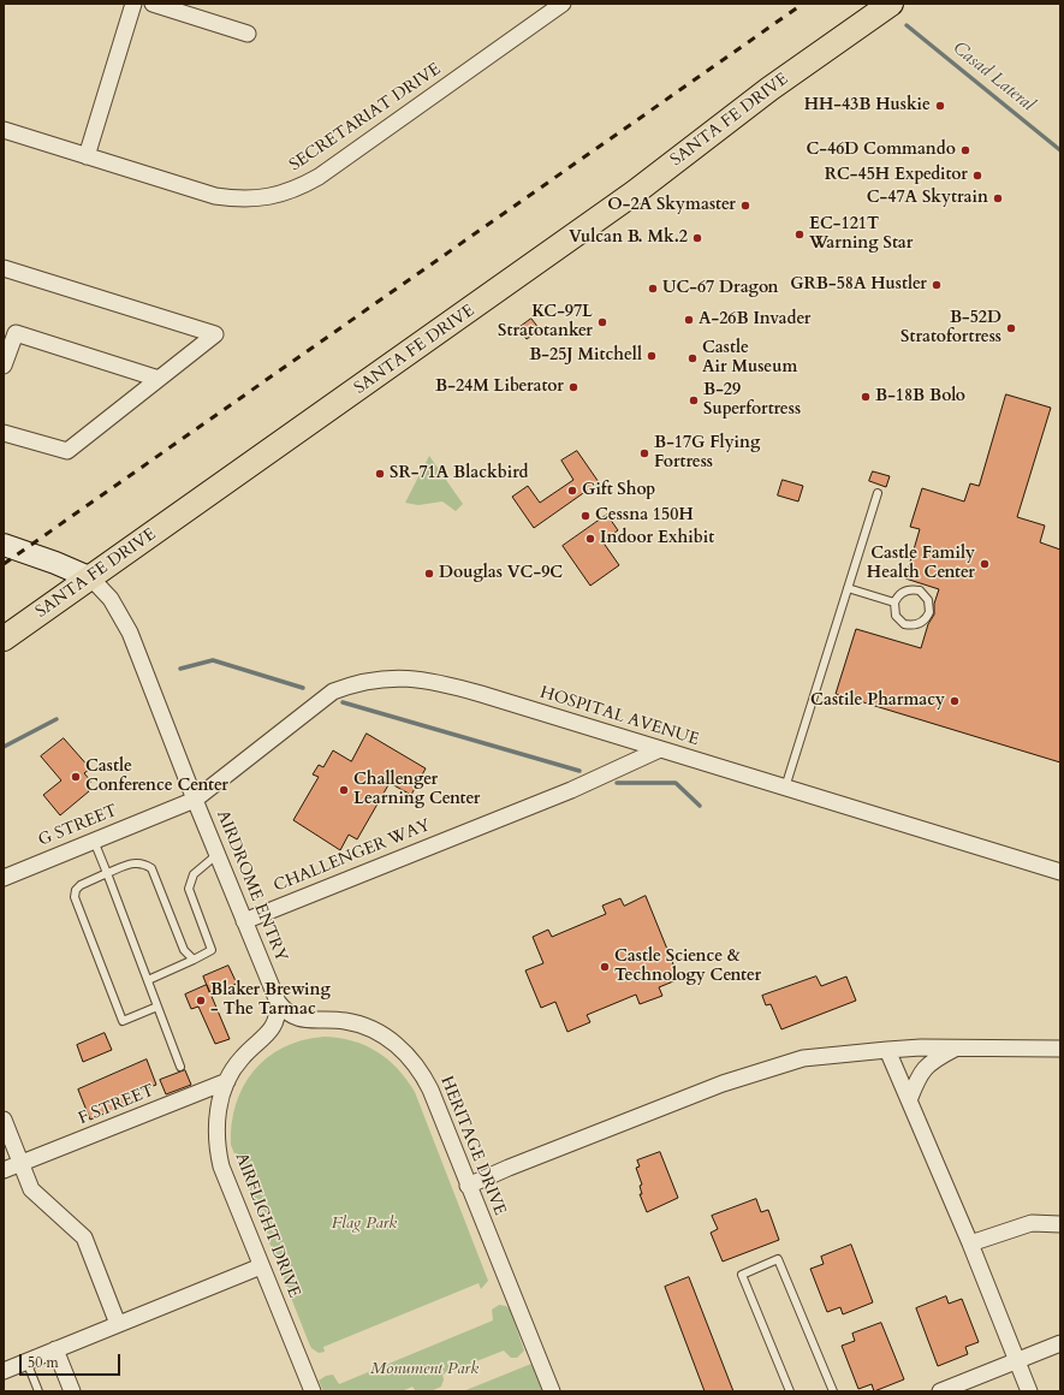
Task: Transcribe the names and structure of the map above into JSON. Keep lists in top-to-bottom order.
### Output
{
  "streets": {
    "main road": ["SANTA FE DRIVE"],
    "street": [
      "SECRETARIAT DRIVE",
      "HOSPITAL AVENUE",
      "G STREET",
      "CHALLENGER WAY",
      "AIRDROME ENTRY",
      "F STREET",
      "HERITAGE DRIVE",
      "AIRFLIGHT DRIVE"
    ]
  },
  "crossings": [
    ["SANTA FE DRIVE", "AIRDROME ENTRY"],
    ["HOSPITAL AVENUE", "G STREET"],
    ["HOSPITAL AVENUE", "CHALLENGER WAY"],
    ["HOSPITAL AVENUE", "AIRDROME ENTRY"],
    ["G STREET", "AIRDROME ENTRY"],
    ["CHALLENGER WAY", "AIRDROME ENTRY"],
    ["AIRDROME ENTRY", "HERITAGE DRIVE"],
    ["AIRDROME ENTRY", "AIRFLIGHT DRIVE"],
    ["F STREET", "AIRFLIGHT DRIVE"],
    ["HERITAGE DRIVE", "AIRFLIGHT DRIVE"]
  ],
  "water": ["Casad Lateral"],
  "parks": ["Flag Park", "Monument Park"],
  "places": [
    "HH-43B Huskie",
    "C-46D Commando",
    "RC-45H Expeditor",
    "C-47A Skytrain",
    "O-2A Skymaster",
    "EC-121T Warning Star",
    "Vulcan B. Mk.2",
    "GRB-58A Hustler",
    "UC-67 Dragon",
    "A-26B Invader",
    "KC-97L Stratotanker",
    "B-52D Stratofortress",
    "B-25J Mitchell",
    "Castle Air Museum",
    "B-24M Liberator",
    "B-18B Bolo",
    "B-29 Superfortress",
    "B-17G Flying Fortress",
    "SR-71A Blackbird",
    "Gift Shop",
    "Cessna 150H",
    "Indoor Exhibit",
    "Castle Family Health Center",
    "Douglas VC-9C",
    "Castile Pharmacy",
    "Castle Conference Center",
    "Challenger Learning Center",
    "Castle Science & Technology Center",
    "Blaker Brewing - The Tarmac"
  ],
  "scale_bar": "50 m"
}
